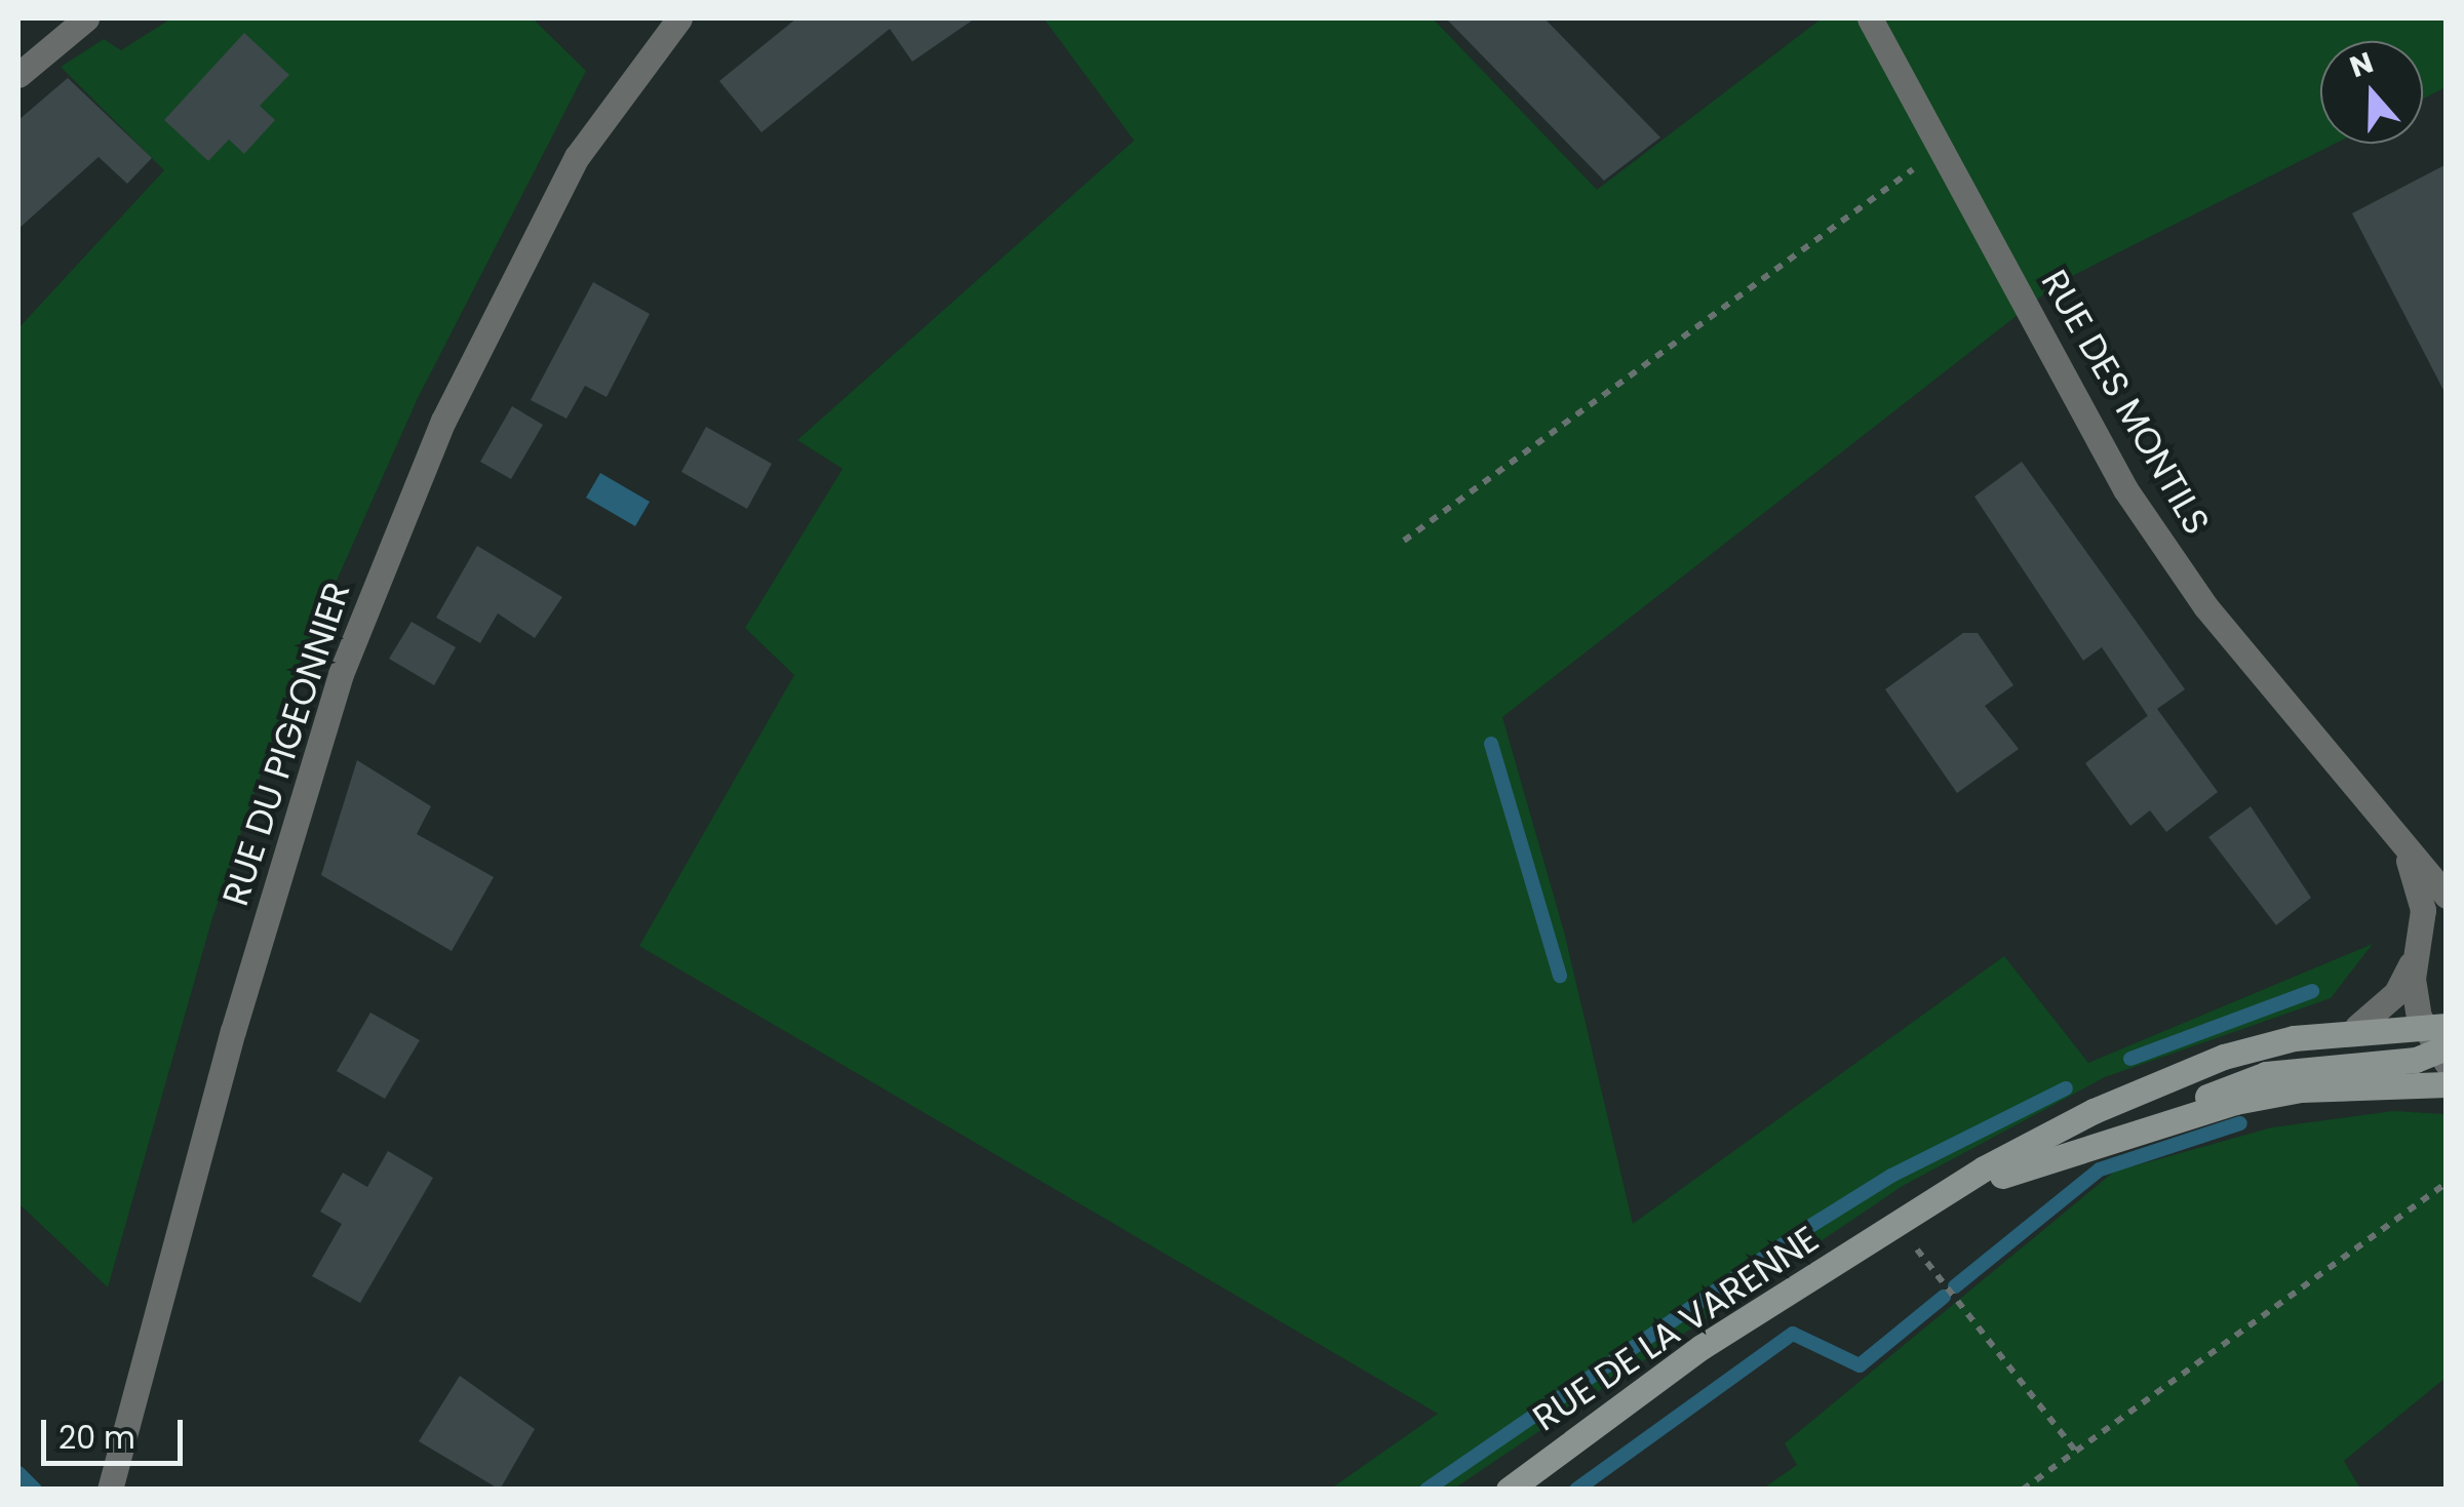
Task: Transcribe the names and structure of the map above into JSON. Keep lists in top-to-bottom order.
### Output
{
  "streets": {
    "street": ["RUE DES MONTILS", "RUE DU PIGEONNIER", "RUE DE LA VARENNE"]
  },
  "crossings": [
    ["RUE DES MONTILS", "RUE DE LA VARENNE"]
  ],
  "scale_bar": "20 m",
  "north": "top"
}
